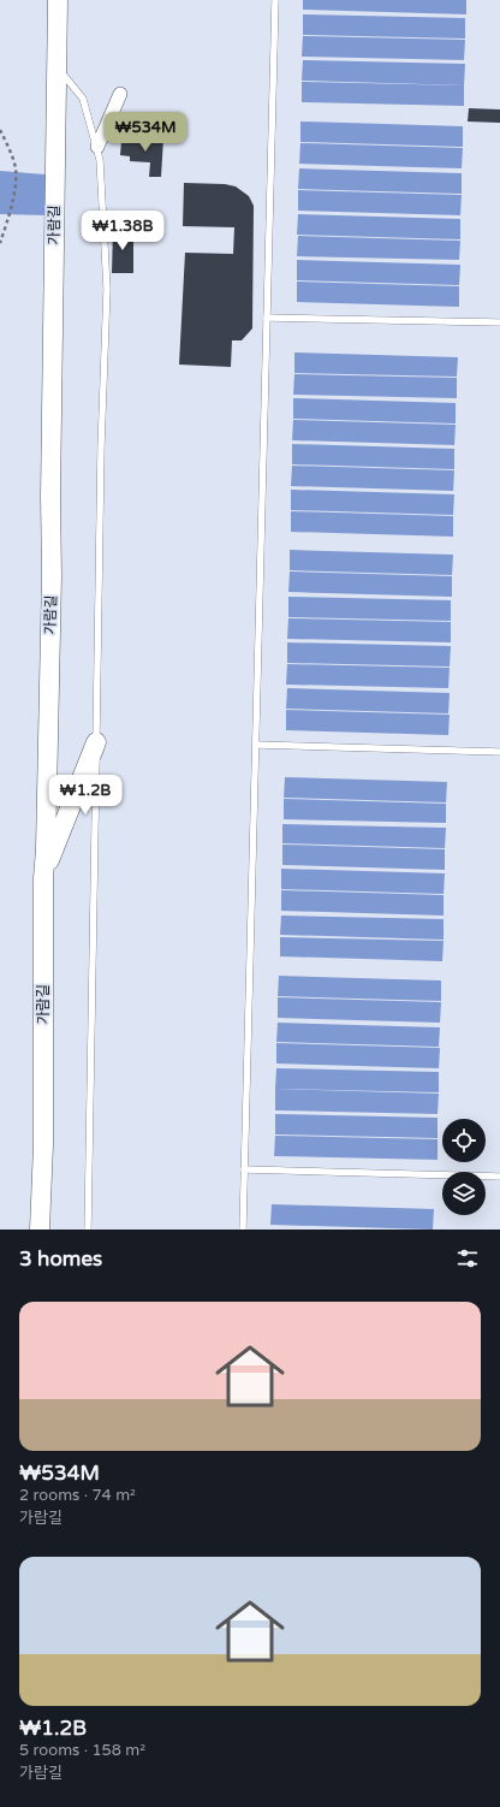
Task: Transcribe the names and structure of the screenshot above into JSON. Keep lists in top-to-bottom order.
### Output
{
  "streets": {
    "street": ["가람길"]
  },
  "page": {
    "price": ["₩534M", "₩1.38B", "₩1.2B"],
    "heading": "3 homes",
    "list": [
      {
        "name": "₩534M",
        "note": "2 rooms · 74 m² · 가람길"
      },
      {
        "name": "₩1.2B",
        "note": "5 rooms · 158 m² · 가람길"
      }
    ]
  }
}
